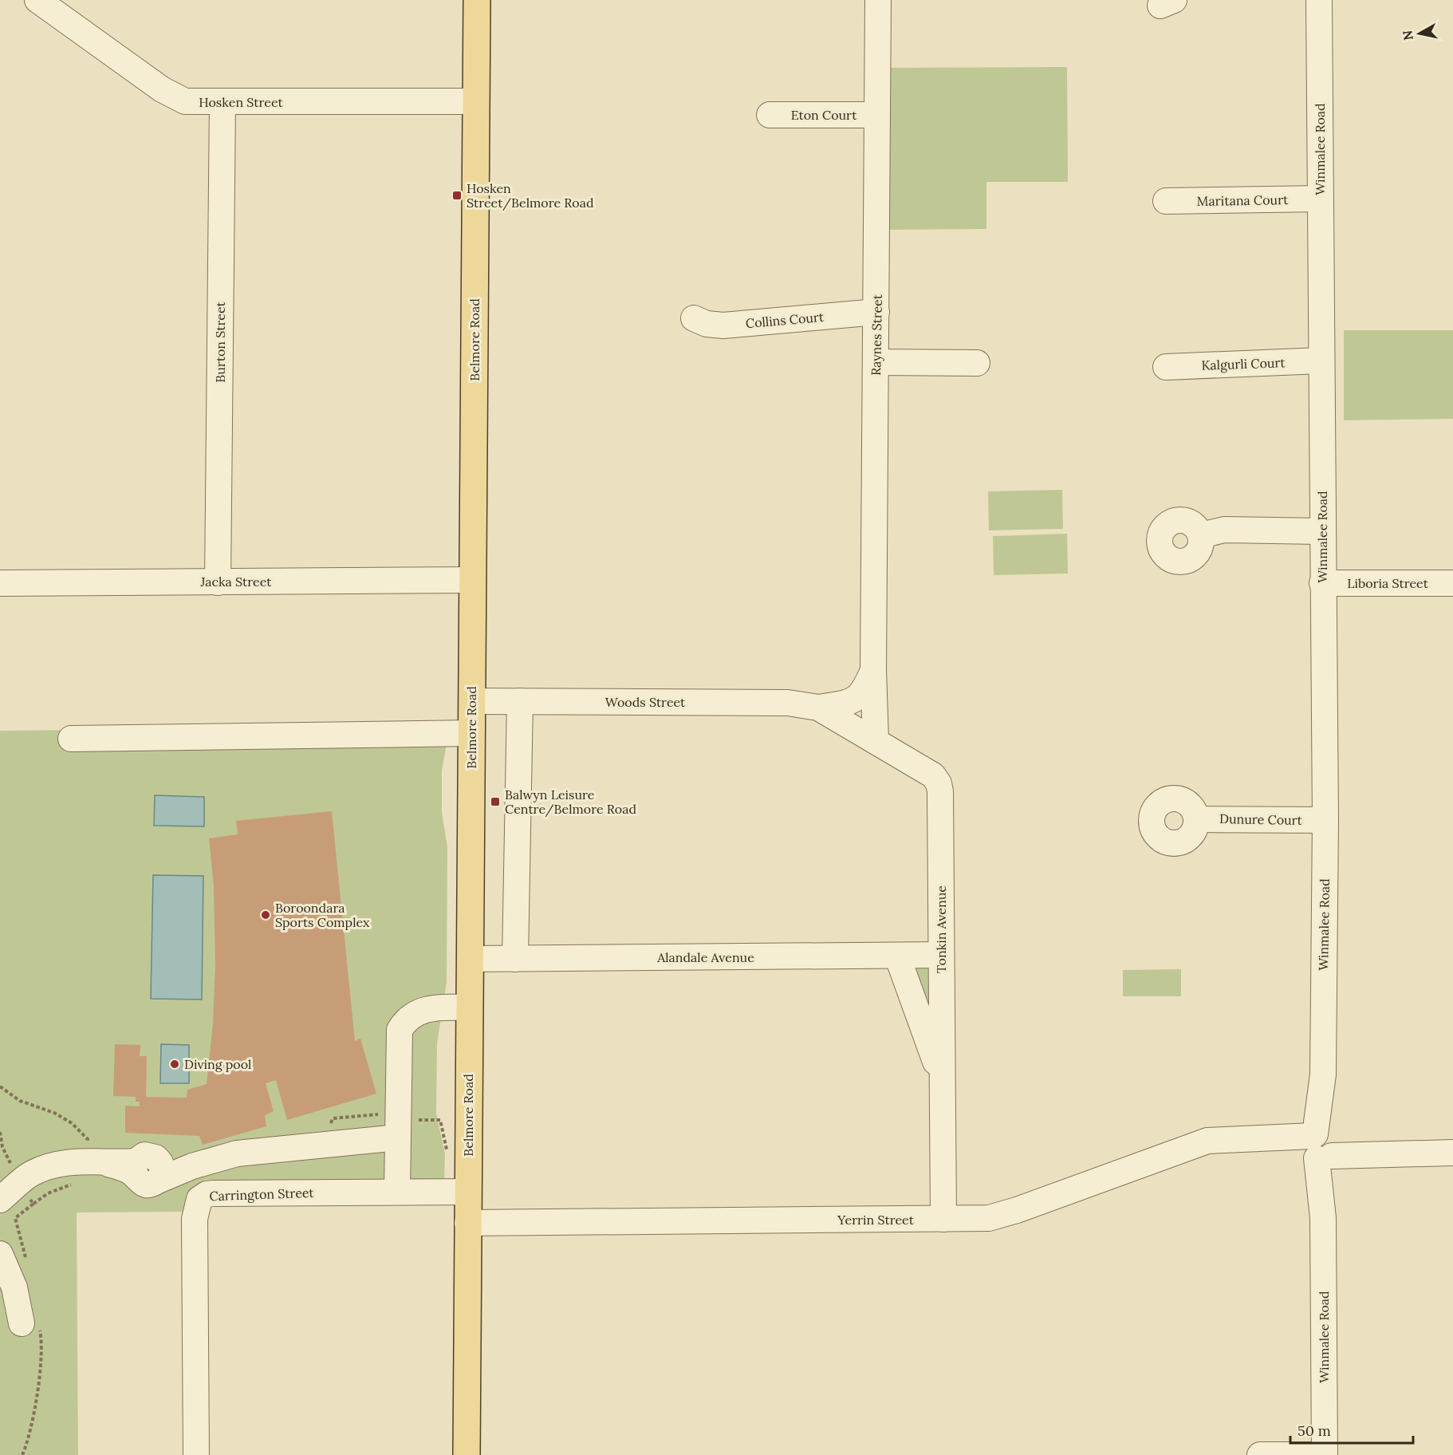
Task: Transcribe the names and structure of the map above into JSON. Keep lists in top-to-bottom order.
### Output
{
  "streets": {
    "main road": ["Belmore Road"],
    "street": [
      "Hosken Street",
      "Eton Court",
      "Winmalee Road",
      "Maritana Court",
      "Collins Court",
      "Raynes Street",
      "Burton Street",
      "Kalgurli Court",
      "Jacka Street",
      "Liboria Street",
      "Woods Street",
      "Dunure Court",
      "Tonkin Avenue",
      "Alandale Avenue",
      "Carrington Street",
      "Yerrin Street"
    ]
  },
  "crossings": [
    ["Hosken Street", "Belmore Road"],
    ["Hosken Street", "Burton Street"],
    ["Eton Court", "Raynes Street"],
    ["Winmalee Road", "Maritana Court"],
    ["Winmalee Road", "Kalgurli Court"],
    ["Winmalee Road", "Liboria Street"],
    ["Winmalee Road", "Dunure Court"],
    ["Winmalee Road", "Yerrin Street"],
    ["Collins Court", "Raynes Street"],
    ["Raynes Street", "Woods Street"],
    ["Raynes Street", "Tonkin Avenue"],
    ["Belmore Road", "Jacka Street"],
    ["Belmore Road", "Woods Street"],
    ["Belmore Road", "Alandale Avenue"],
    ["Belmore Road", "Carrington Street"],
    ["Belmore Road", "Yerrin Street"],
    ["Burton Street", "Jacka Street"],
    ["Woods Street", "Tonkin Avenue"],
    ["Tonkin Avenue", "Alandale Avenue"],
    ["Tonkin Avenue", "Yerrin Street"]
  ],
  "places": {
    "transit": ["Hosken Street/Belmore Road", "Balwyn Leisure Centre/Belmore Road"],
    "other": ["Boroondara Sports Complex", "Diving pool"]
  },
  "scale_bar": "50 m",
  "north": "left"
}
